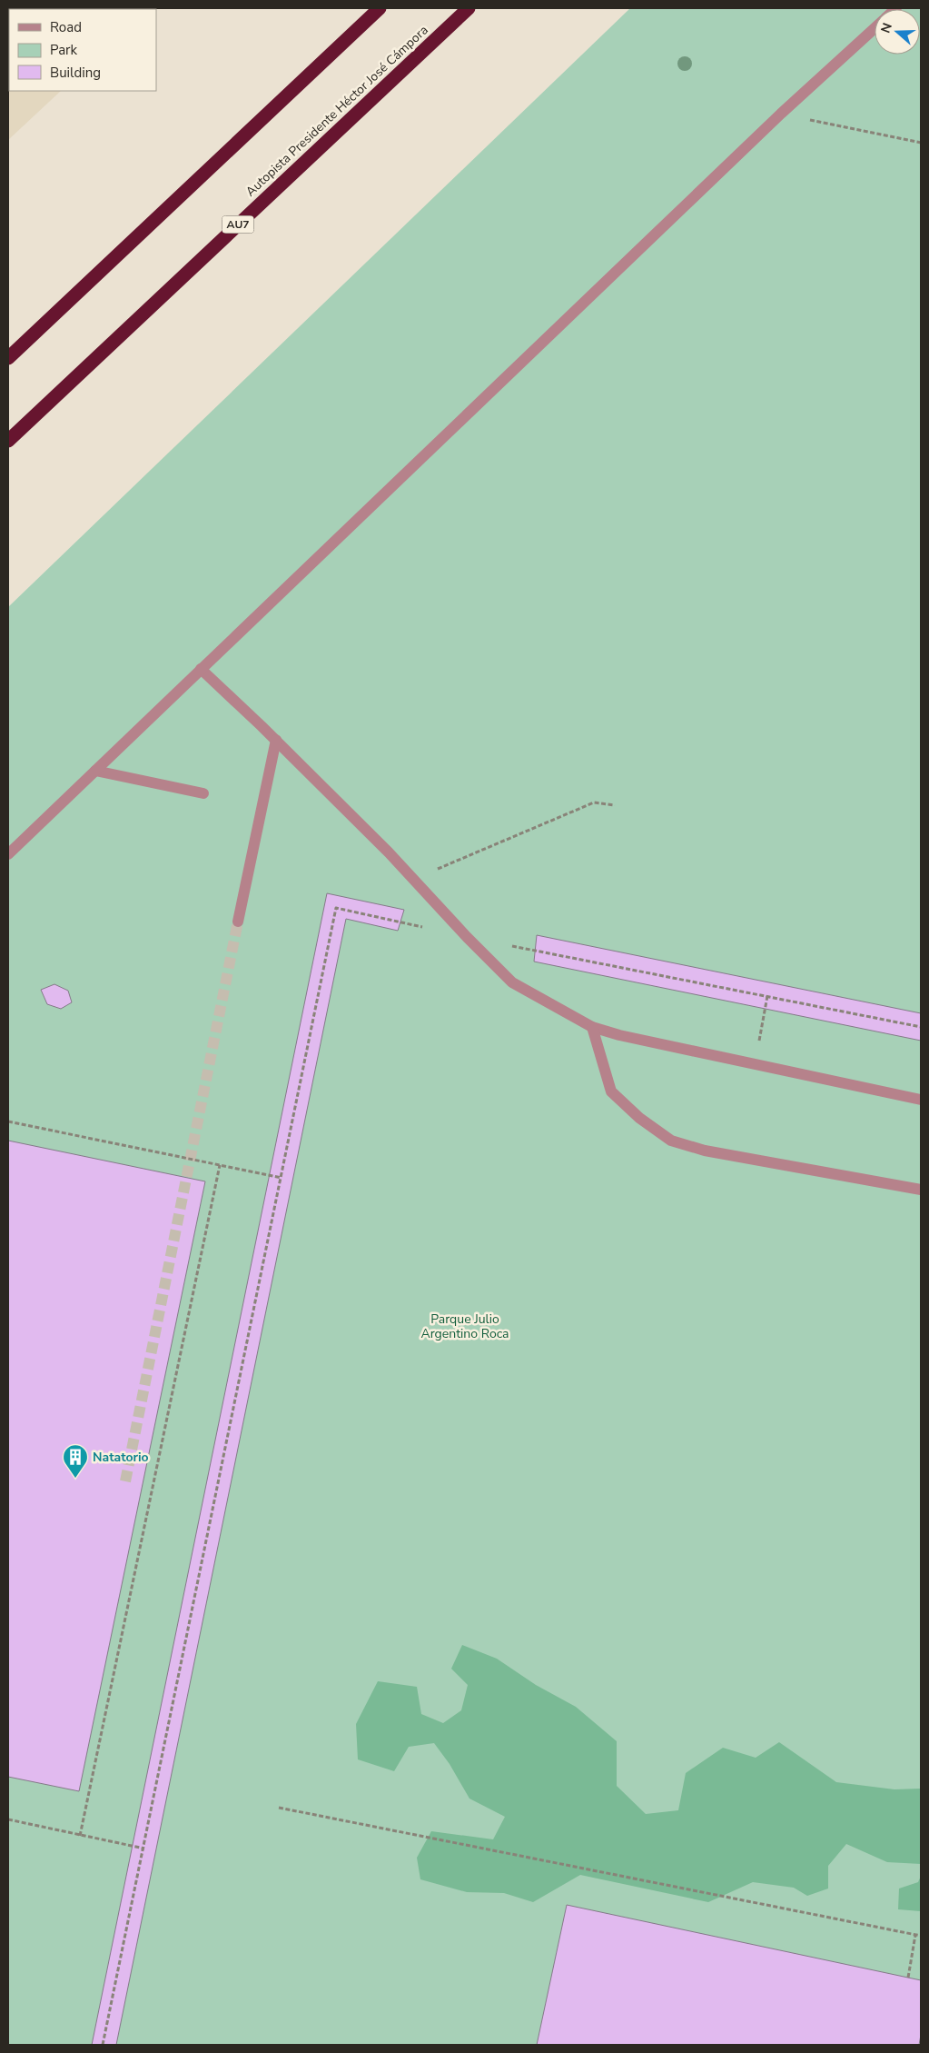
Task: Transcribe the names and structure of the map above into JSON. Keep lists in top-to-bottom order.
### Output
{
  "streets": {
    "highway": ["Autopista Presidente Héctor José Cámpora", "AU7"]
  },
  "parks": ["Parque Julio Argentino Roca"],
  "places": {
    "building": ["Natatorio"]
  },
  "legend": ["Road", "Park", "Building"],
  "north": "left"
}
